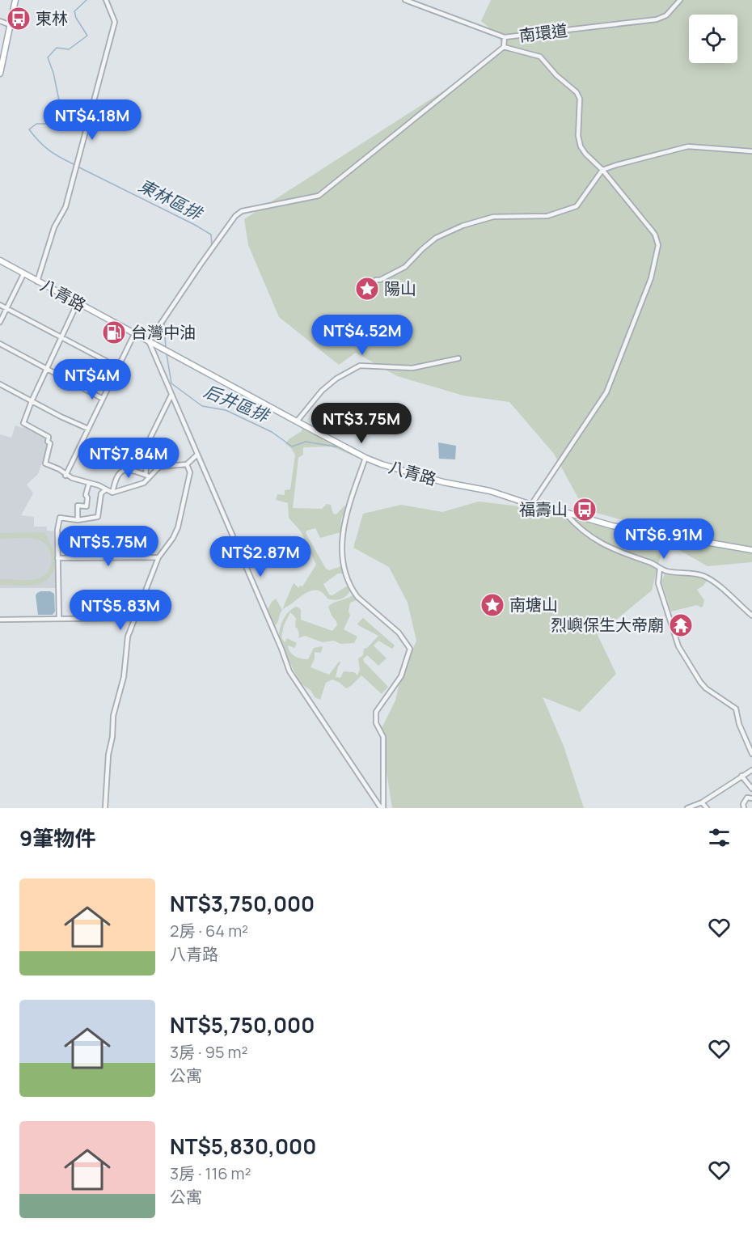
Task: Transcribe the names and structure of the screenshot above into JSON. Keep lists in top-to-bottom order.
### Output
{
  "streets": {
    "main road": ["八青路"],
    "street": ["南環道"]
  },
  "water": ["東林區排", "后井區排"],
  "places": {
    "bus stop": ["東林", "福壽山"],
    "place": ["陽山", "南塘山"],
    "fuel station": ["台灣中油"],
    "temple": ["烈嶼保生大帝廟"]
  },
  "page": {
    "price": [
      "NT$4.18M",
      "NT$4.52M",
      "NT$4M",
      "NT$3.75M",
      "NT$7.84M",
      "NT$6.91M",
      "NT$5.75M",
      "NT$2.87M",
      "NT$5.83M"
    ],
    "heading": "9筆物件",
    "list": [
      {
        "name": "NT$3,750,000",
        "note": "2房 · 64 m² · 八青路"
      },
      {
        "name": "NT$5,750,000",
        "note": "3房 · 95 m² · 公寓"
      },
      {
        "name": "NT$5,830,000",
        "note": "3房 · 116 m² · 公寓"
      }
    ]
  }
}
